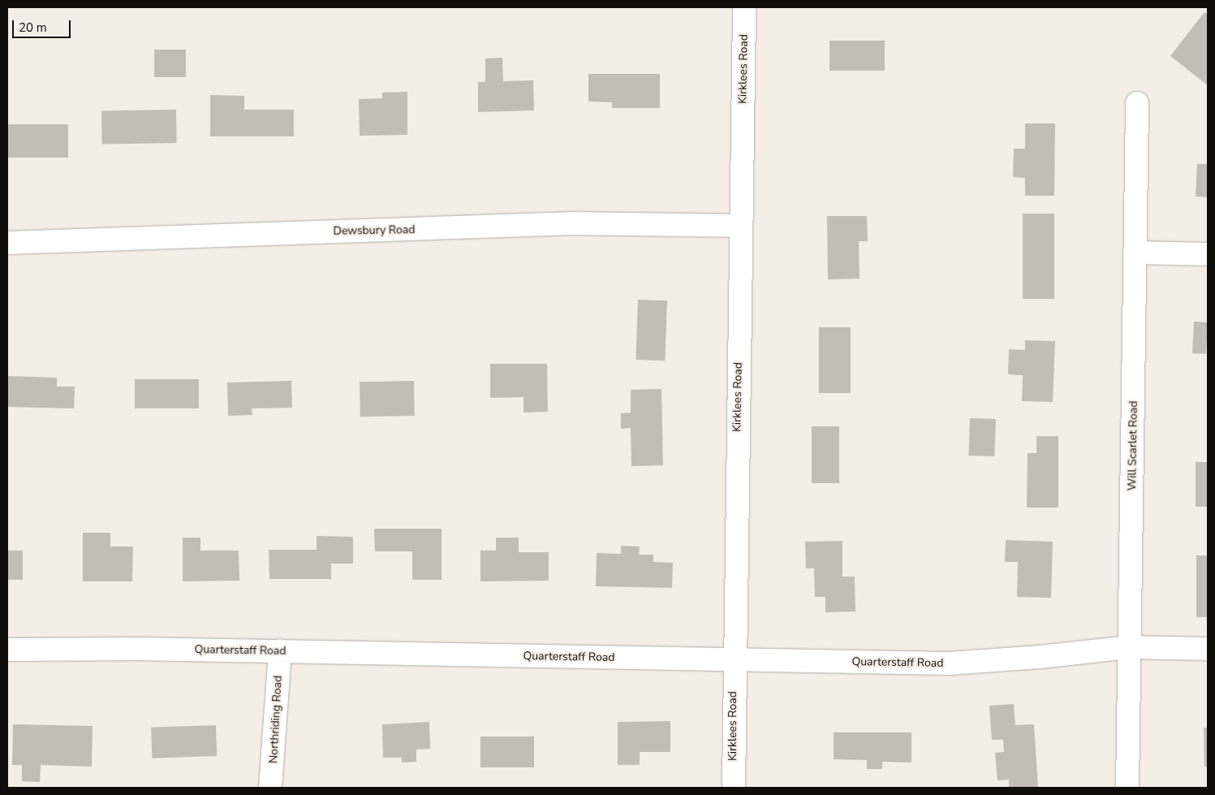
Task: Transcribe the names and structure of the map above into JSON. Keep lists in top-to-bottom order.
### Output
{
  "streets": {
    "street": [
      "Kirklees Road",
      "Dewsbury Road",
      "Will Scarlet Road",
      "Quarterstaff Road",
      "Northriding Road"
    ]
  },
  "crossings": [
    ["Kirklees Road", "Dewsbury Road"],
    ["Kirklees Road", "Quarterstaff Road"],
    ["Will Scarlet Road", "Quarterstaff Road"],
    ["Quarterstaff Road", "Northriding Road"]
  ],
  "scale_bar": "20 m"
}
